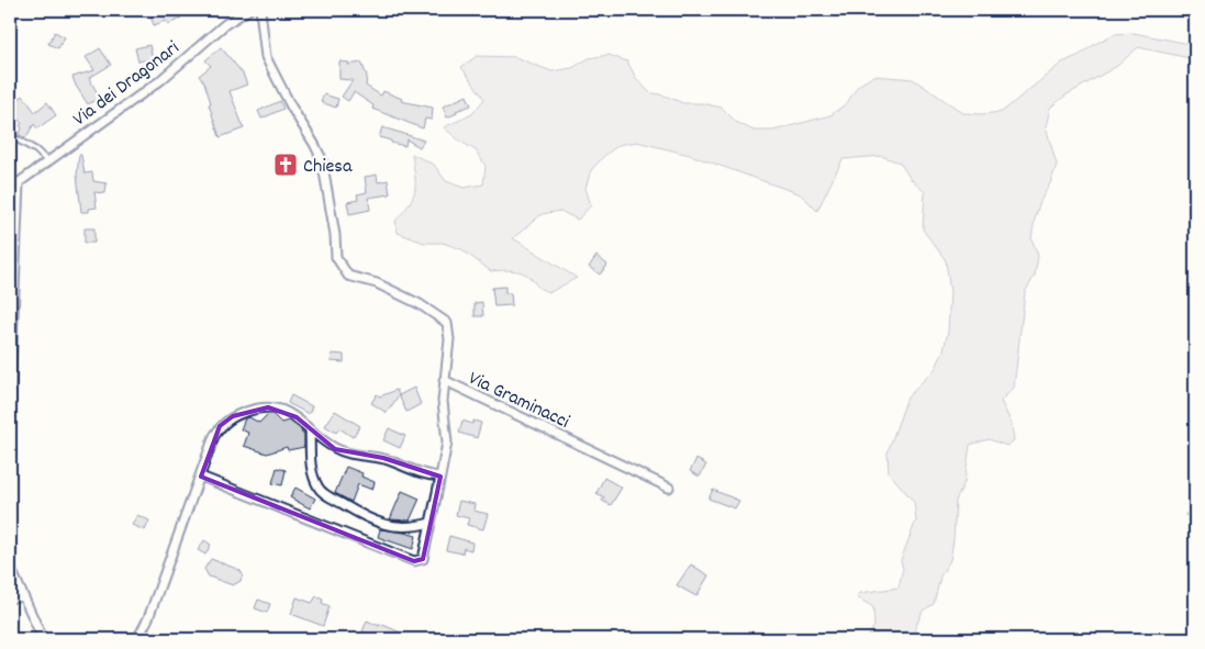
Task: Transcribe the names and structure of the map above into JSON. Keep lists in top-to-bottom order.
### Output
{
  "streets": {
    "street": ["Via dei Dragonari", "Via Graminacci"]
  },
  "places": {
    "church": ["Chiesa"]
  }
}
